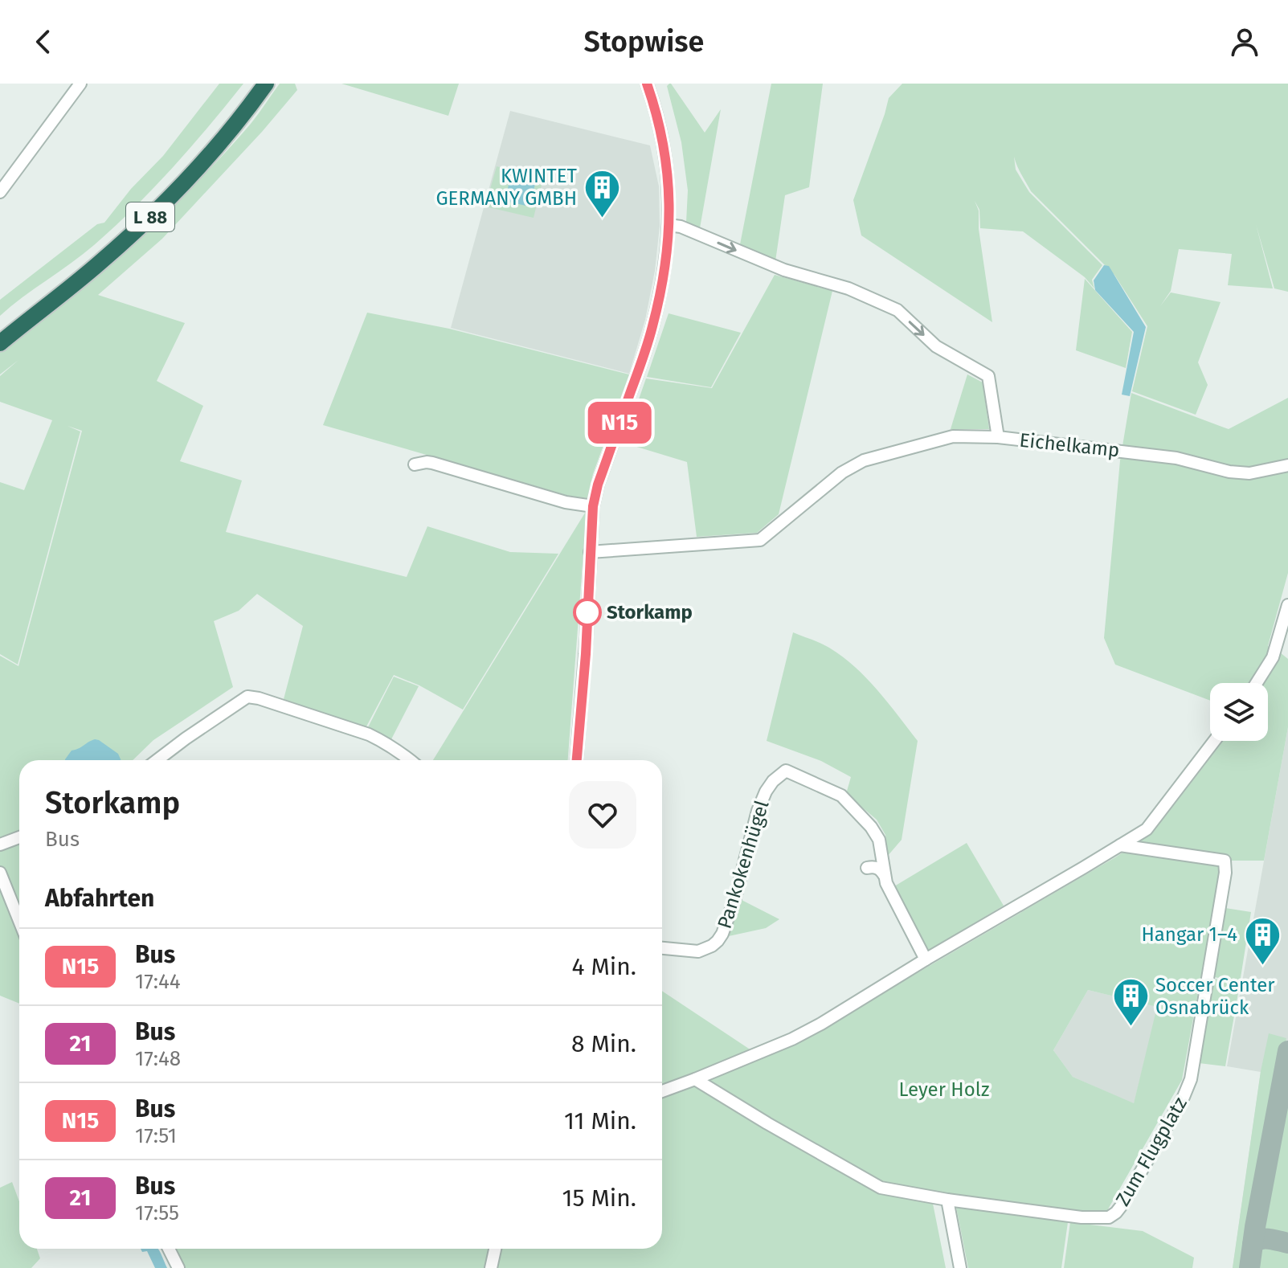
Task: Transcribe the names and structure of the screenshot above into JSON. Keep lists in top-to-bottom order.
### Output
{
  "streets": {
    "highway": ["L 88"],
    "street": ["Eichelkamp", "Pankokenhügel", "Zum Flugplatz"]
  },
  "one_way": ["Eichelkamp"],
  "parks": ["Leyer Holz"],
  "places": {
    "building": ["KWINTET GERMANY GMBH", "Hangar 1–4", "Soccer Center Osnabrück"],
    "other": ["Storkamp"]
  },
  "lines": ["bus line N15"],
  "page": {
    "header": "Stopwise",
    "on_map": "N15",
    "heading": [
      ["Storkamp", "Bus"],
      "Abfahrten"
    ],
    "list": [
      {
        "mark": "N15",
        "name": "Bus",
        "note": "17:44",
        "value": "4 Min."
      },
      {
        "mark": "21",
        "name": "Bus",
        "note": "17:48",
        "value": "8 Min."
      },
      {
        "mark": "N15",
        "name": "Bus",
        "note": "17:51",
        "value": "11 Min."
      },
      {
        "mark": "21",
        "name": "Bus",
        "note": "17:55",
        "value": "15 Min."
      }
    ]
  }
}
